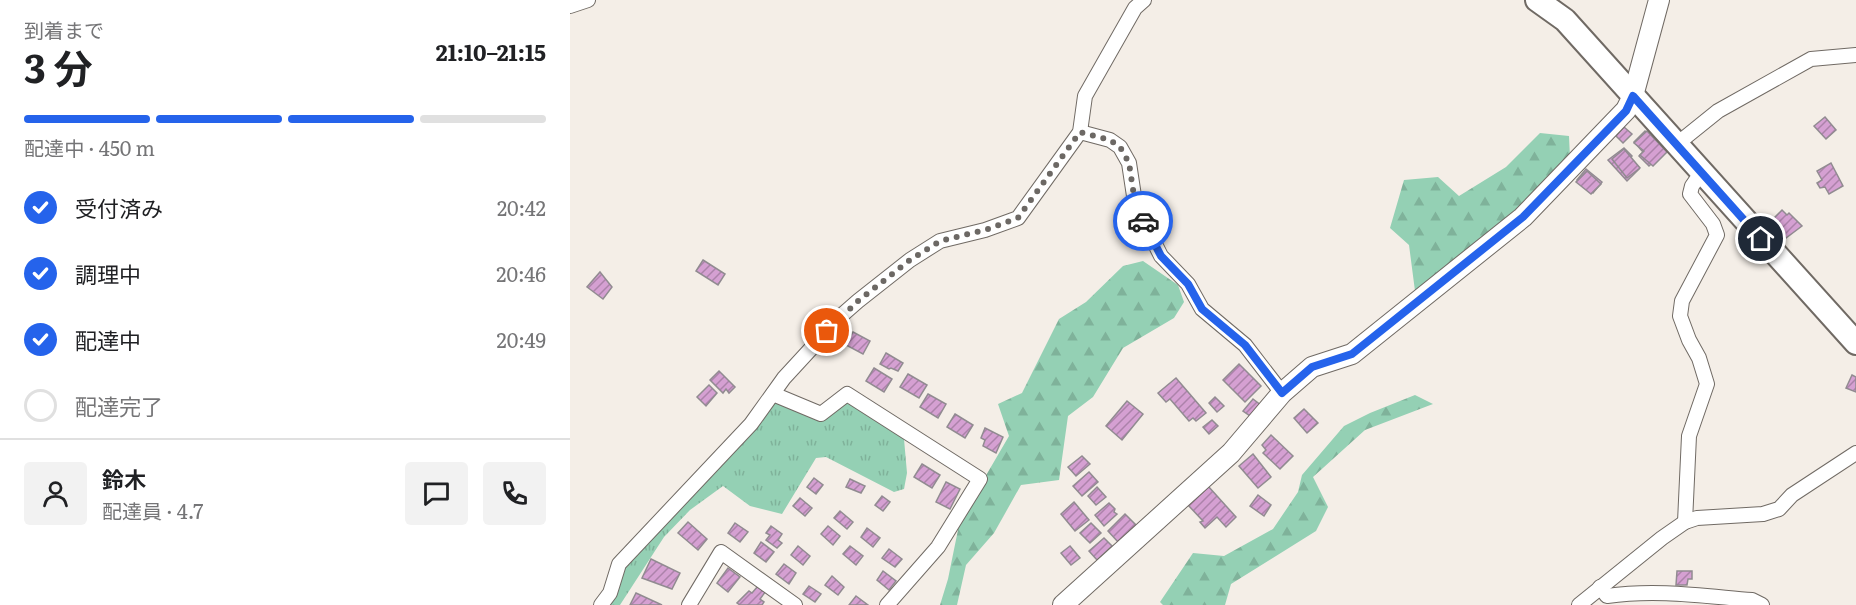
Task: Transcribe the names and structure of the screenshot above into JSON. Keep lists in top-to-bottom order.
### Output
{
  "page": {
    "heading": ["3 分", "到着まで", "21:10–21:15"],
    "panel": ["鈴木", "配達員 · 4.7"],
    "bar": "配達中 · 450 m",
    "list": [
      ["受付済み", "20:42"],
      ["調理中", "20:46"],
      ["配達中", "20:49"],
      "配達完了"
    ]
  }
}
